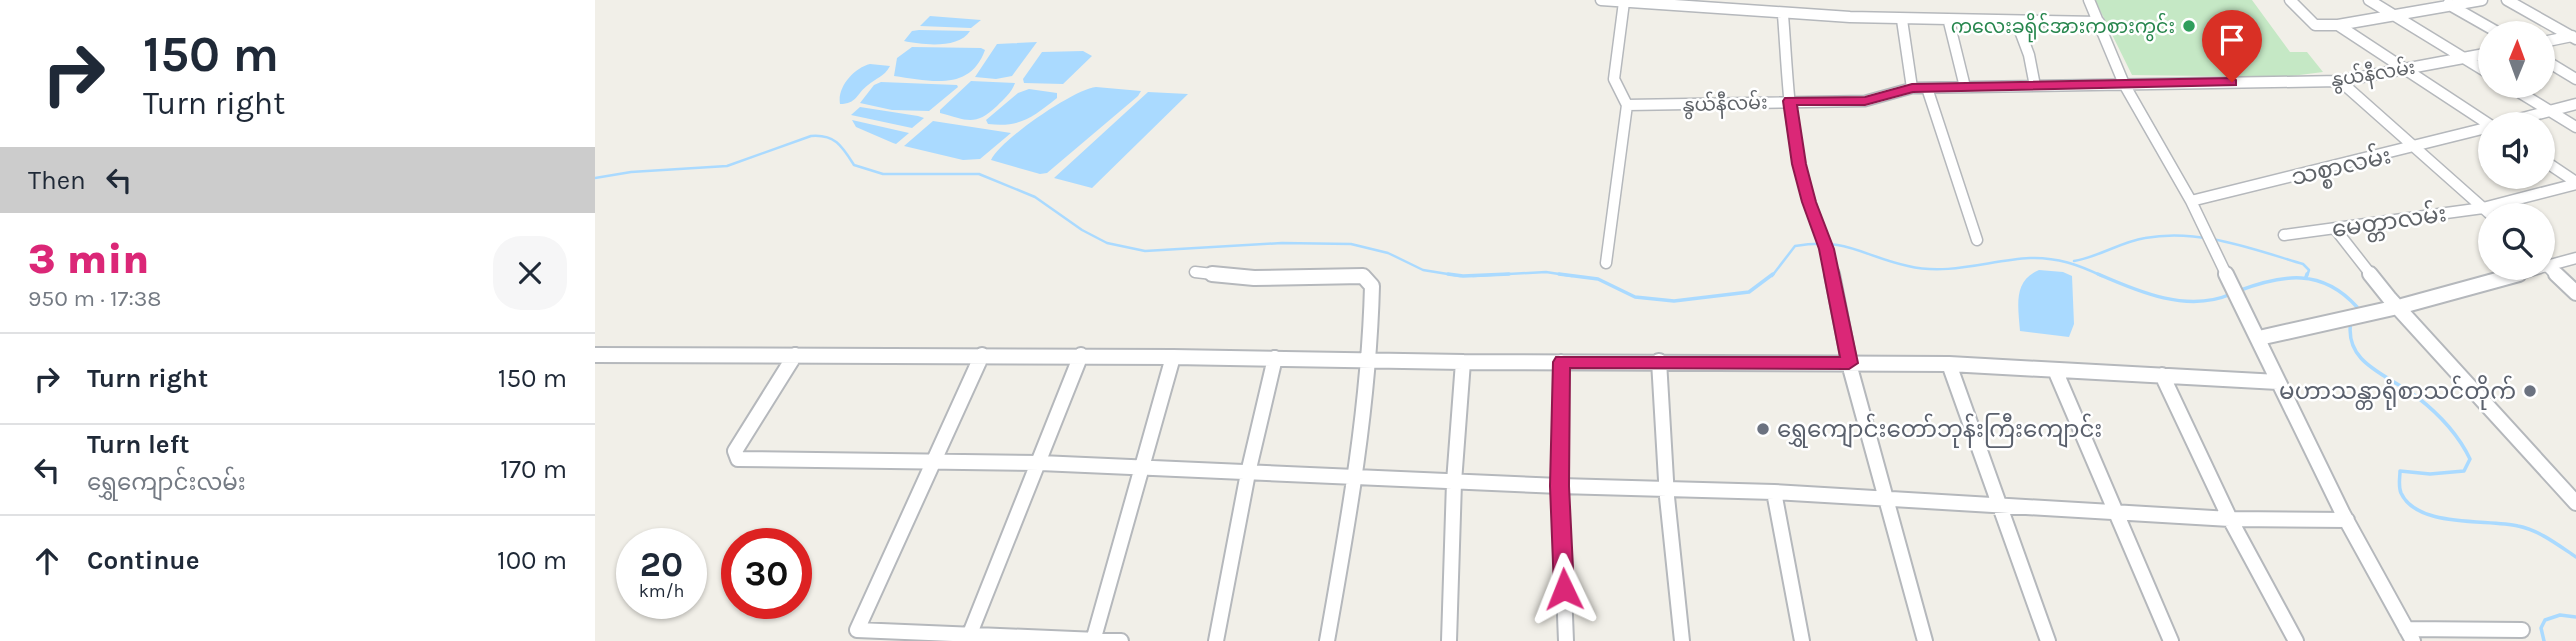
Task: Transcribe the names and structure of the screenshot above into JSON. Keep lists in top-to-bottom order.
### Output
{
  "streets": {
    "street": ["နွယ်နီလမ်း", "သစ္စာလမ်း", "မေတ္တာလမ်း"]
  },
  "places": ["ကလေးခရိုင်အားကစားကွင်း", "မဟာသန္တာရုံစာသင်တိုက်", "ရွှေကျောင်းတော်ဘုန်းကြီးကျောင်း"],
  "north": "top",
  "page": {
    "turn": ["150 m", "Turn right"],
    "then": "Then",
    "heading": ["3 min", "950 m · 17:38"],
    "list": [
      {
        "name": "Turn right",
        "value": "150 m"
      },
      {
        "name": "Turn left",
        "note": "ရွှေကျောင်းလမ်း",
        "value": "170 m"
      },
      {
        "name": "Continue",
        "value": "100 m"
      }
    ],
    "speed": "20 km/h",
    "limit": "30"
  }
}
